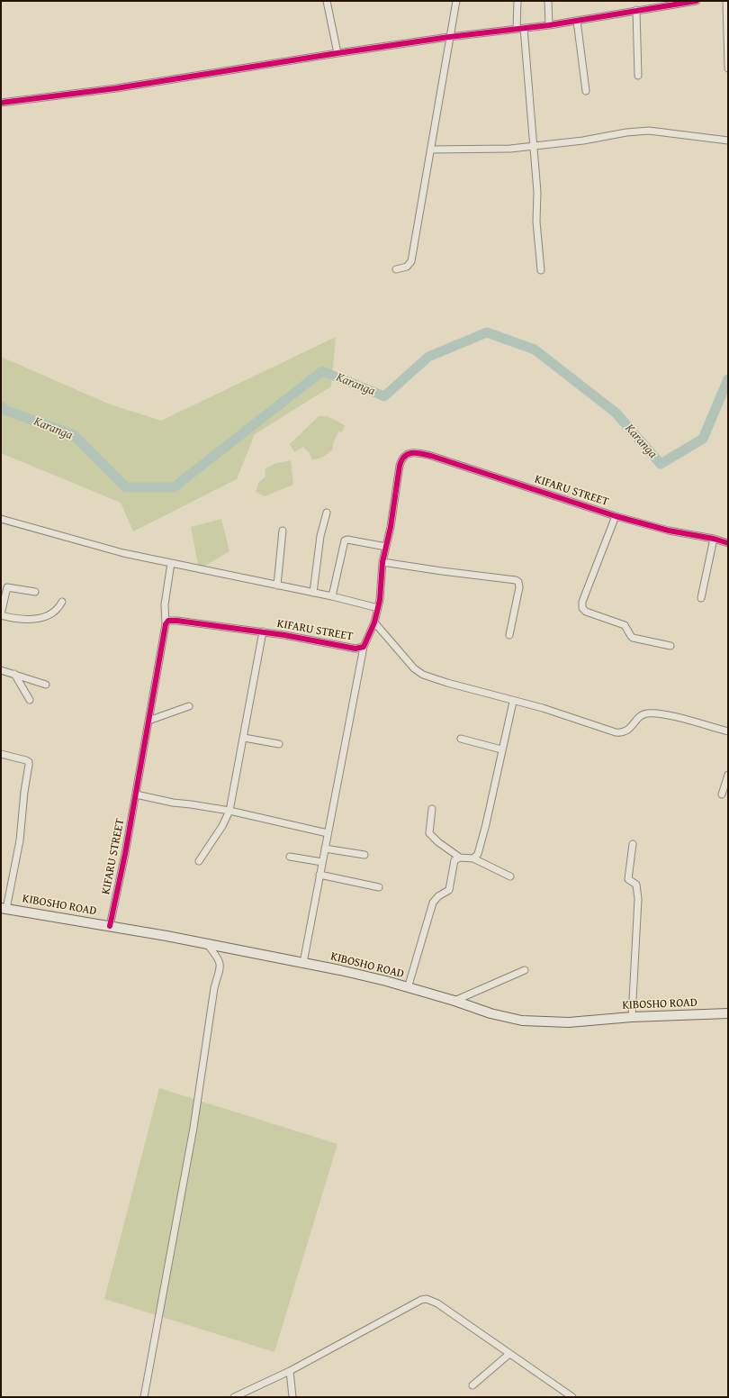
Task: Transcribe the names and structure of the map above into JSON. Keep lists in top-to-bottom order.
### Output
{
  "streets": {
    "main road": ["KIBOSHO ROAD"],
    "street": ["KIFARU STREET"]
  },
  "crossings": [
    ["KIFARU STREET", "KIBOSHO ROAD"]
  ],
  "water": ["Karanga"]
}
